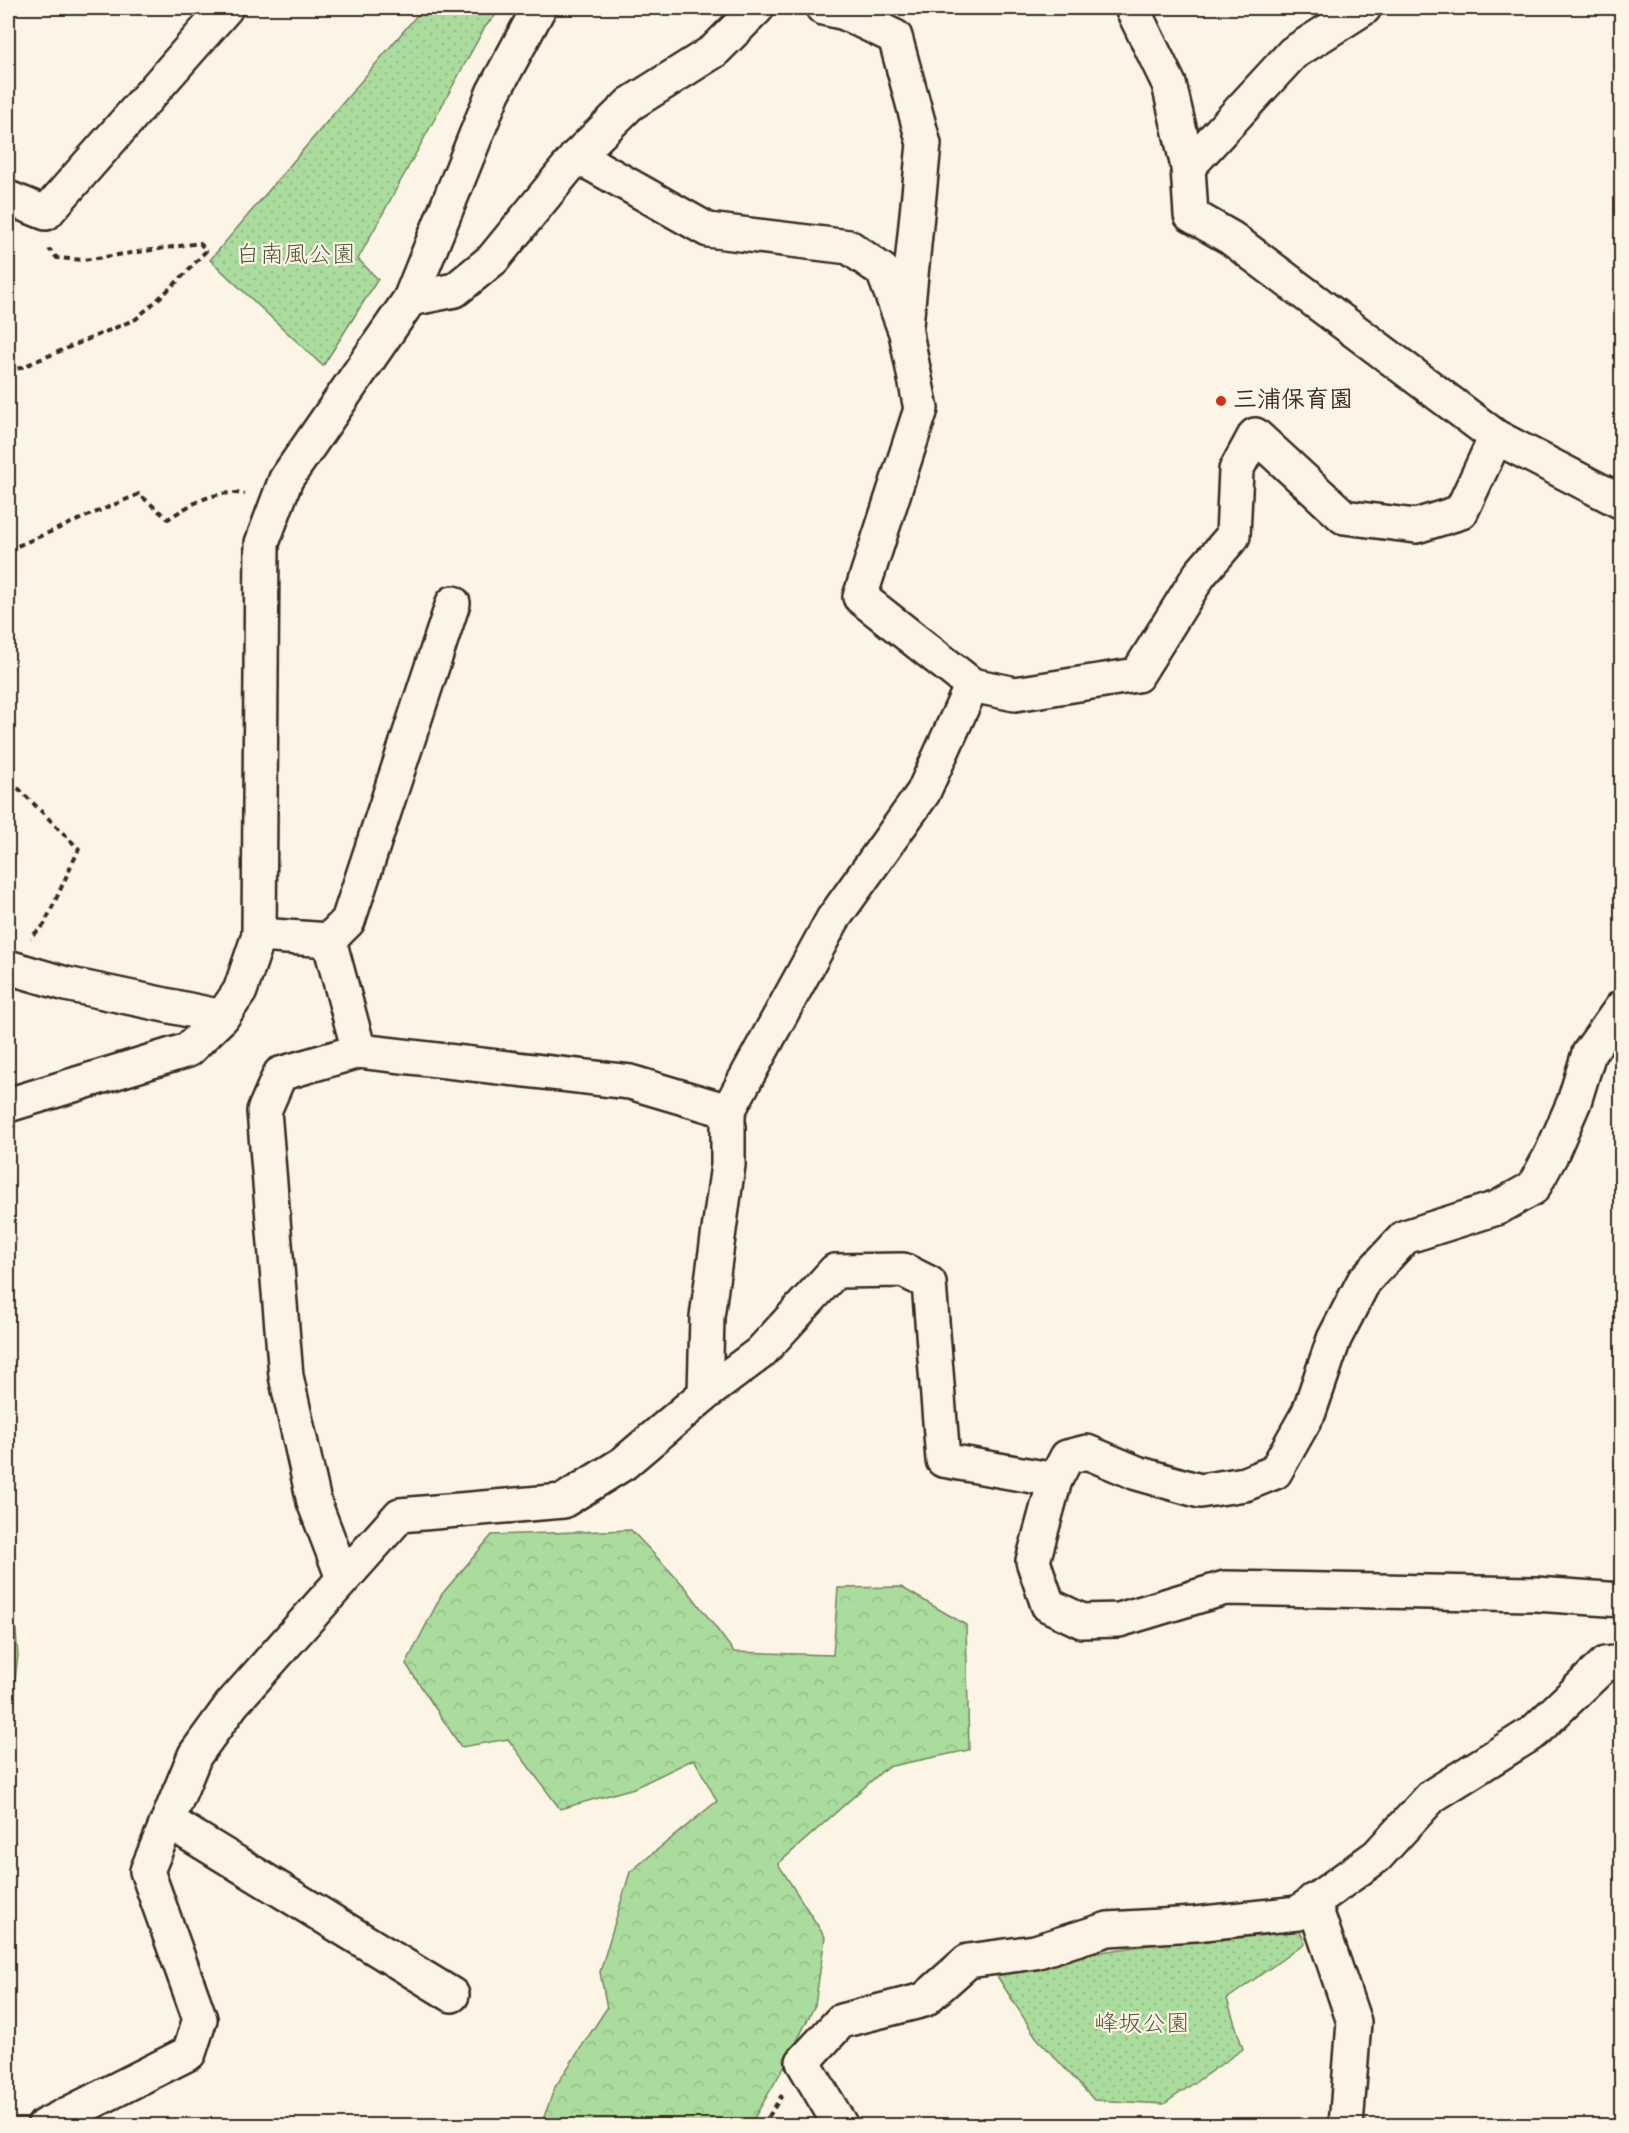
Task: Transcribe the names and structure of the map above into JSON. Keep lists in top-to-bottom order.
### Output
{
  "parks": ["白南風公園", "峰坂公園"],
  "places": ["三浦保育園"]
}
